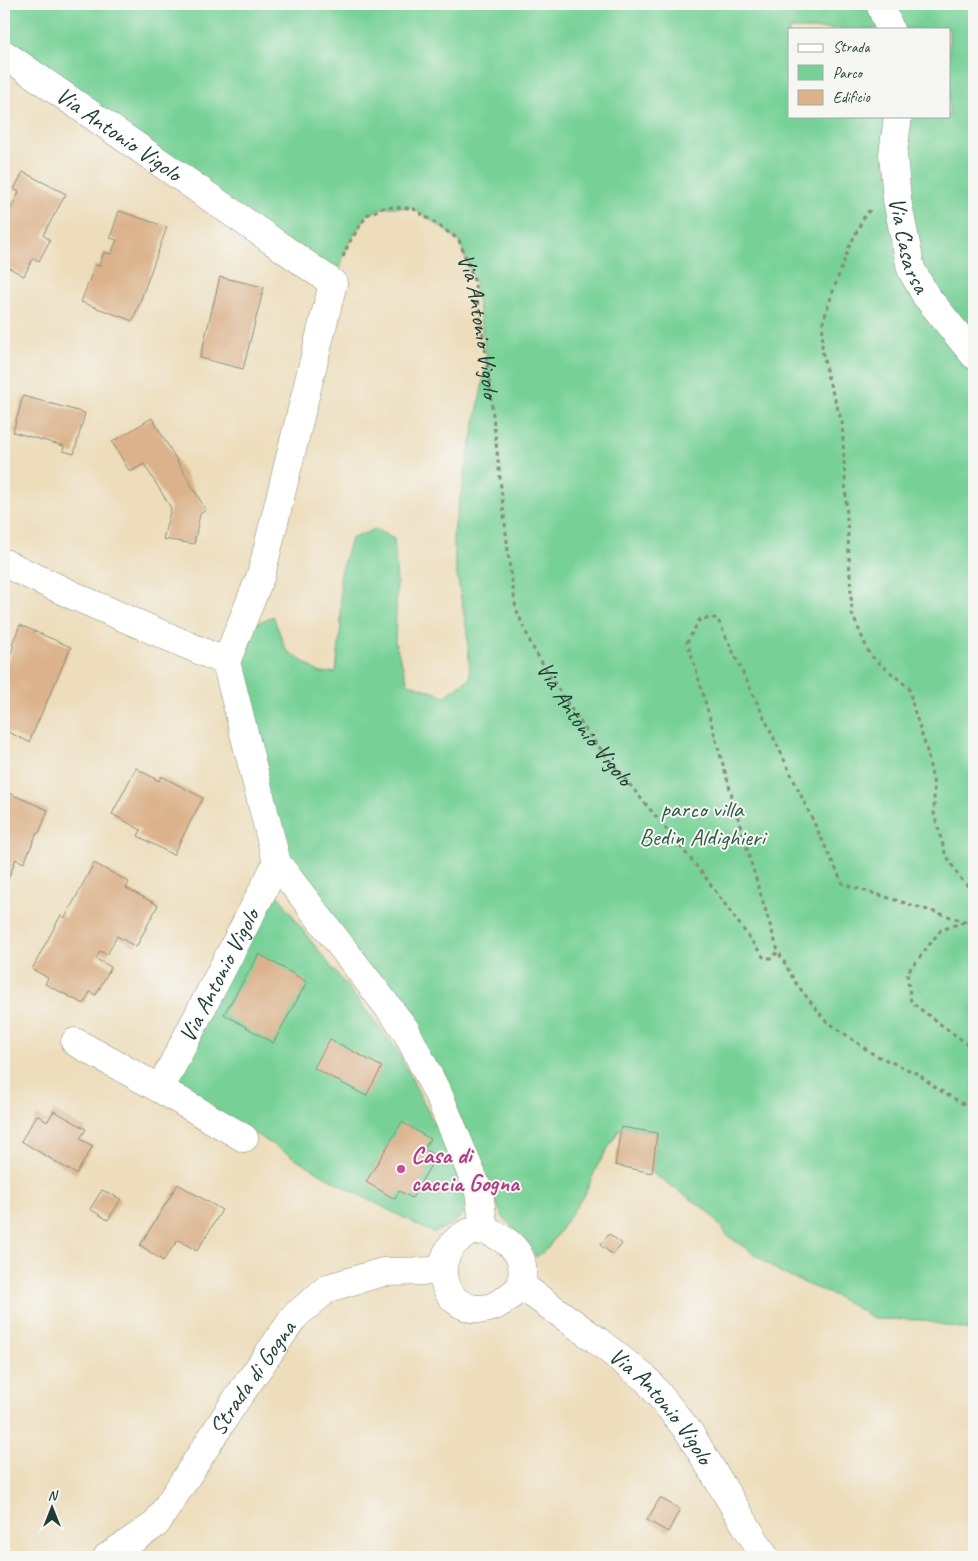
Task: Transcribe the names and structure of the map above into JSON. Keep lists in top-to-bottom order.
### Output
{
  "streets": {
    "street": ["Via Antonio Vigolo", "Via Casarsa", "Strada di Gogna"]
  },
  "crossings": [
    ["Via Antonio Vigolo", "Strada di Gogna"]
  ],
  "parks": ["parco villa Bedin Aldighieri"],
  "places": ["Casa di caccia Gogna"],
  "legend": ["Strada", "Parco", "Edificio"],
  "north": "top"
}
